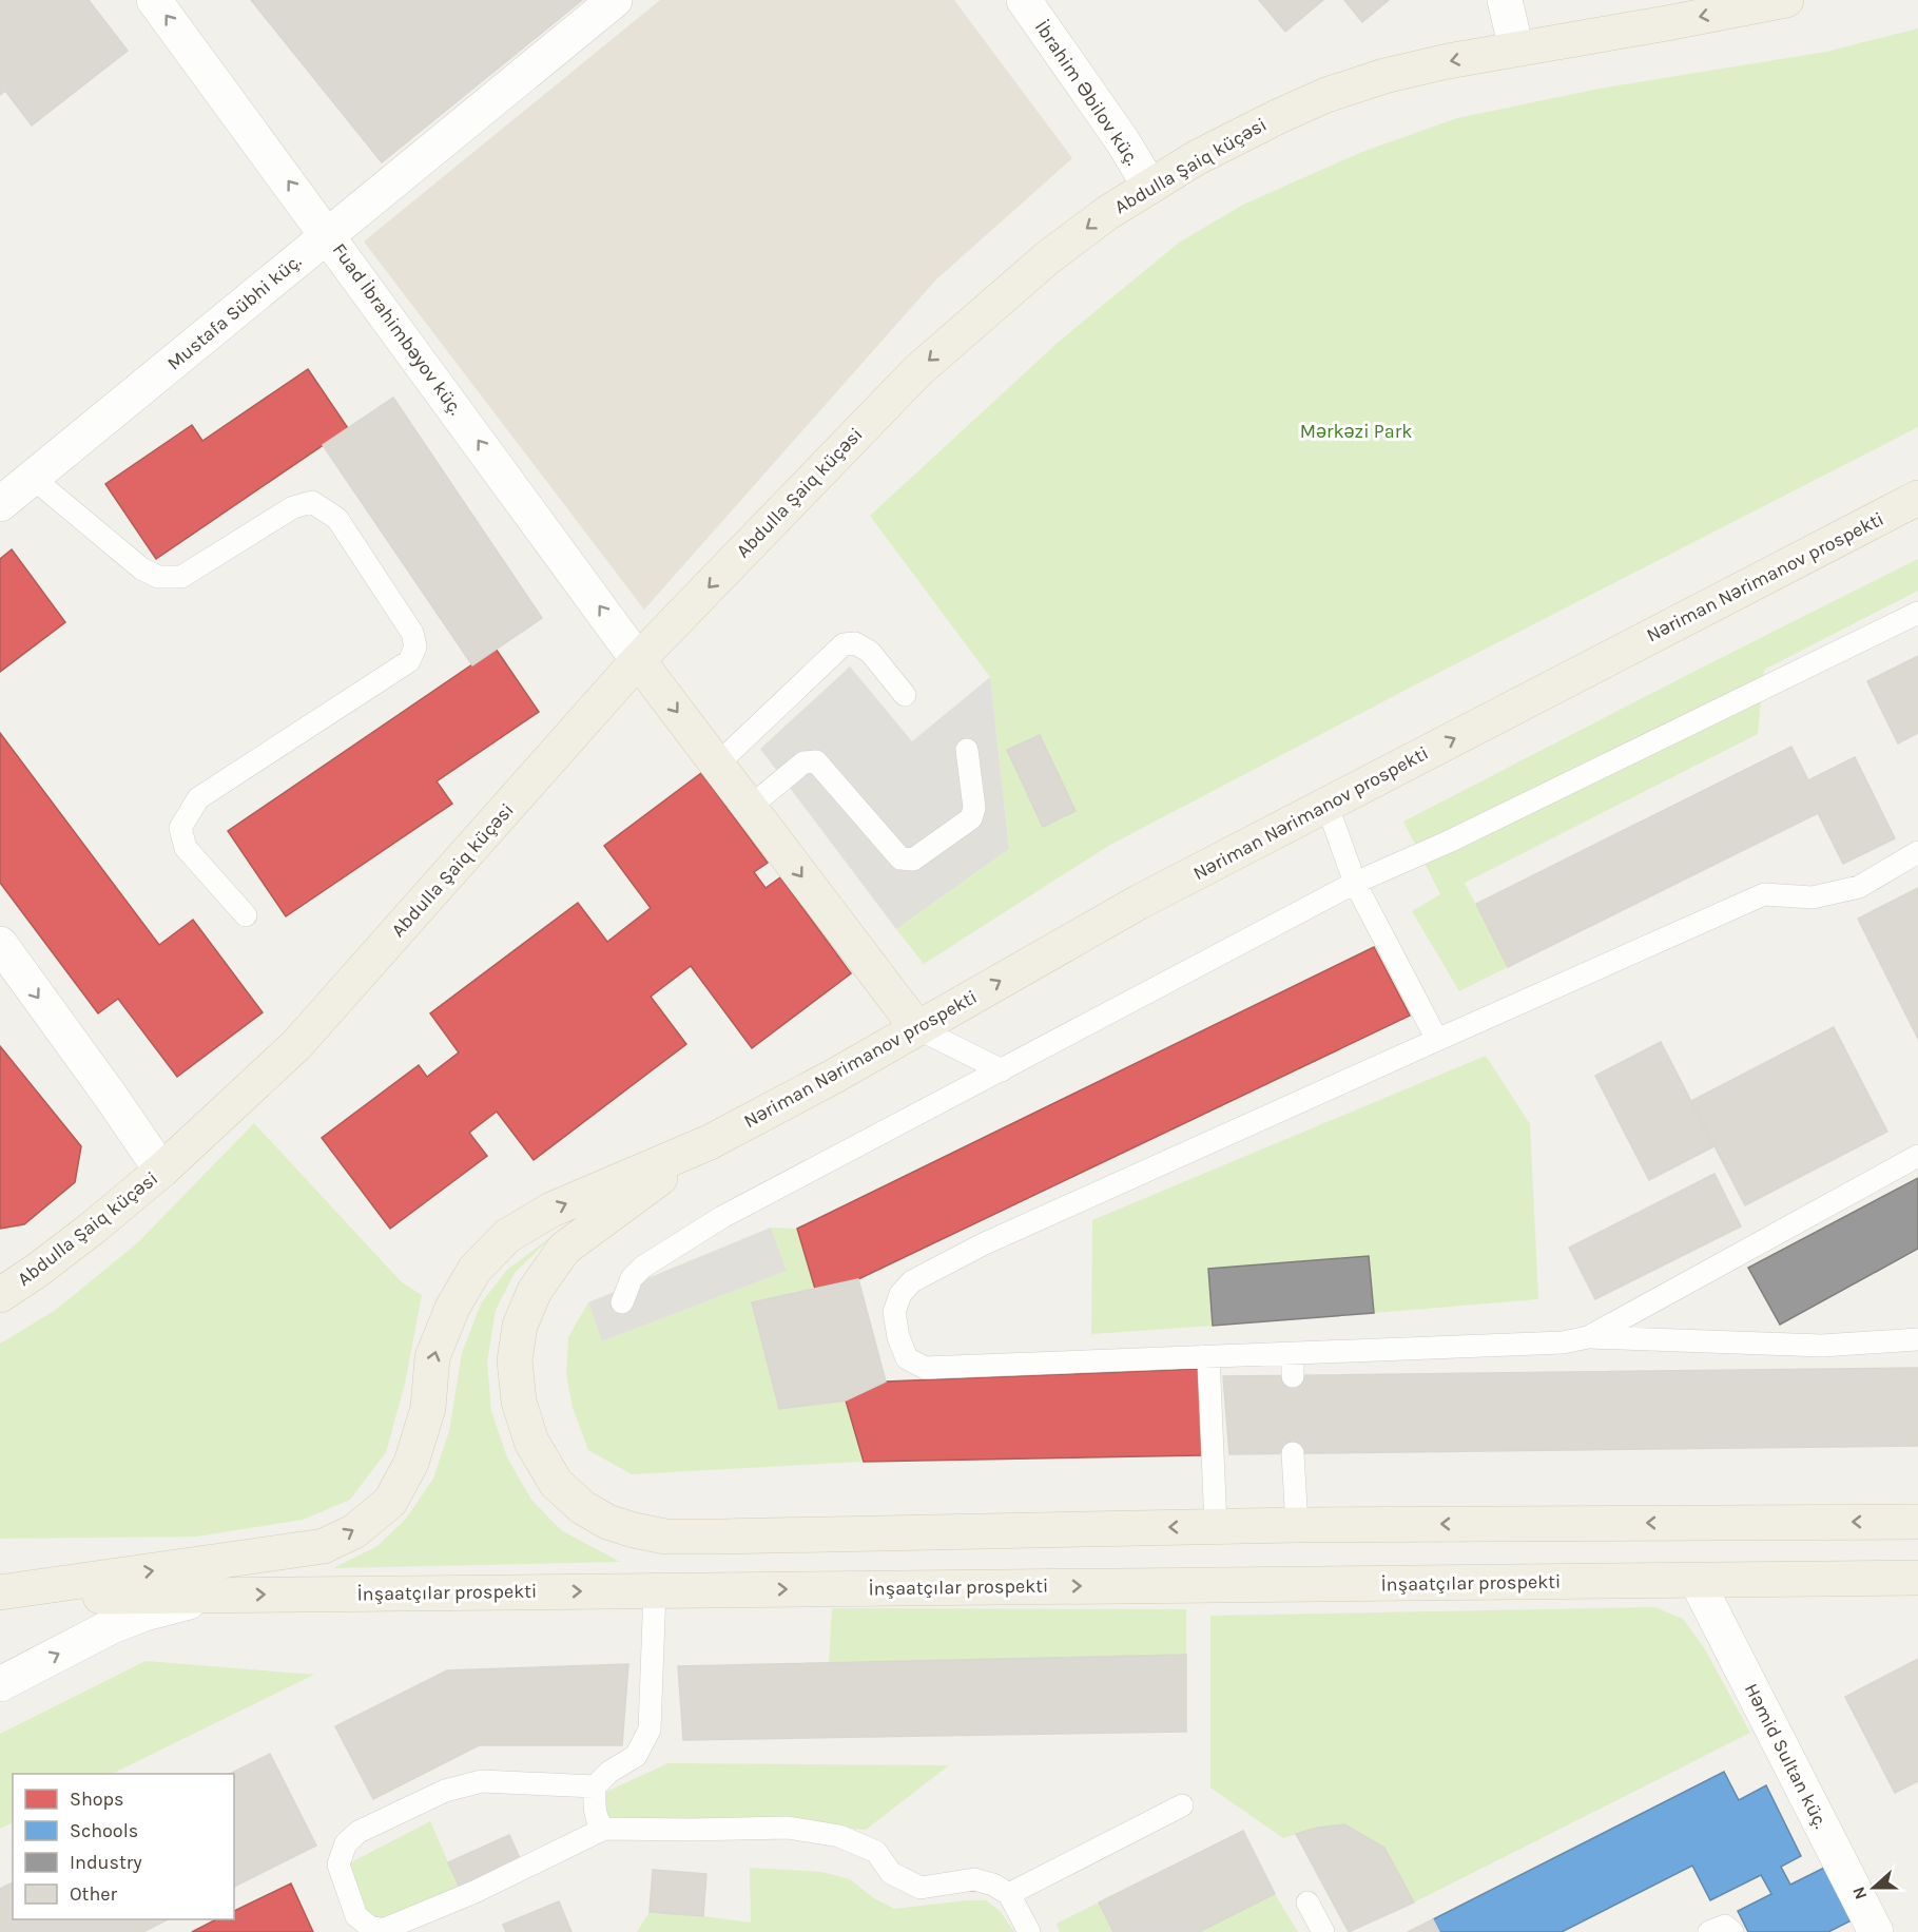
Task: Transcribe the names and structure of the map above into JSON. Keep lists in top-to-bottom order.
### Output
{
  "streets": {
    "main road": ["Abdulla Şaiq küçəsi", "Nəriman Nərimanov prospekti", "İnşaatçılar prospekti"],
    "street": [
      "İbrahim Əbilov küç.",
      "Mustafa Sübhi küç.",
      "Fuad İbrahimbəyov küç.",
      "Həmid Sultan küç."
    ]
  },
  "crossings": [
    ["İbrahim Əbilov küç.", "Abdulla Şaiq küçəsi"],
    ["Abdulla Şaiq küçəsi", "Fuad İbrahimbəyov küç."],
    ["Mustafa Sübhi küç.", "Fuad İbrahimbəyov küç."],
    ["İnşaatçılar prospekti", "Həmid Sultan küç."]
  ],
  "one_way": ["Abdulla Şaiq küçəsi", "Fuad İbrahimbəyov küç.", "Nəriman Nərimanov prospekti"],
  "parks": ["Mərkəzi Park"],
  "legend": [
    "Shops",
    "Schools",
    "Industry",
    "Other"
  ],
  "north": "left"
}
